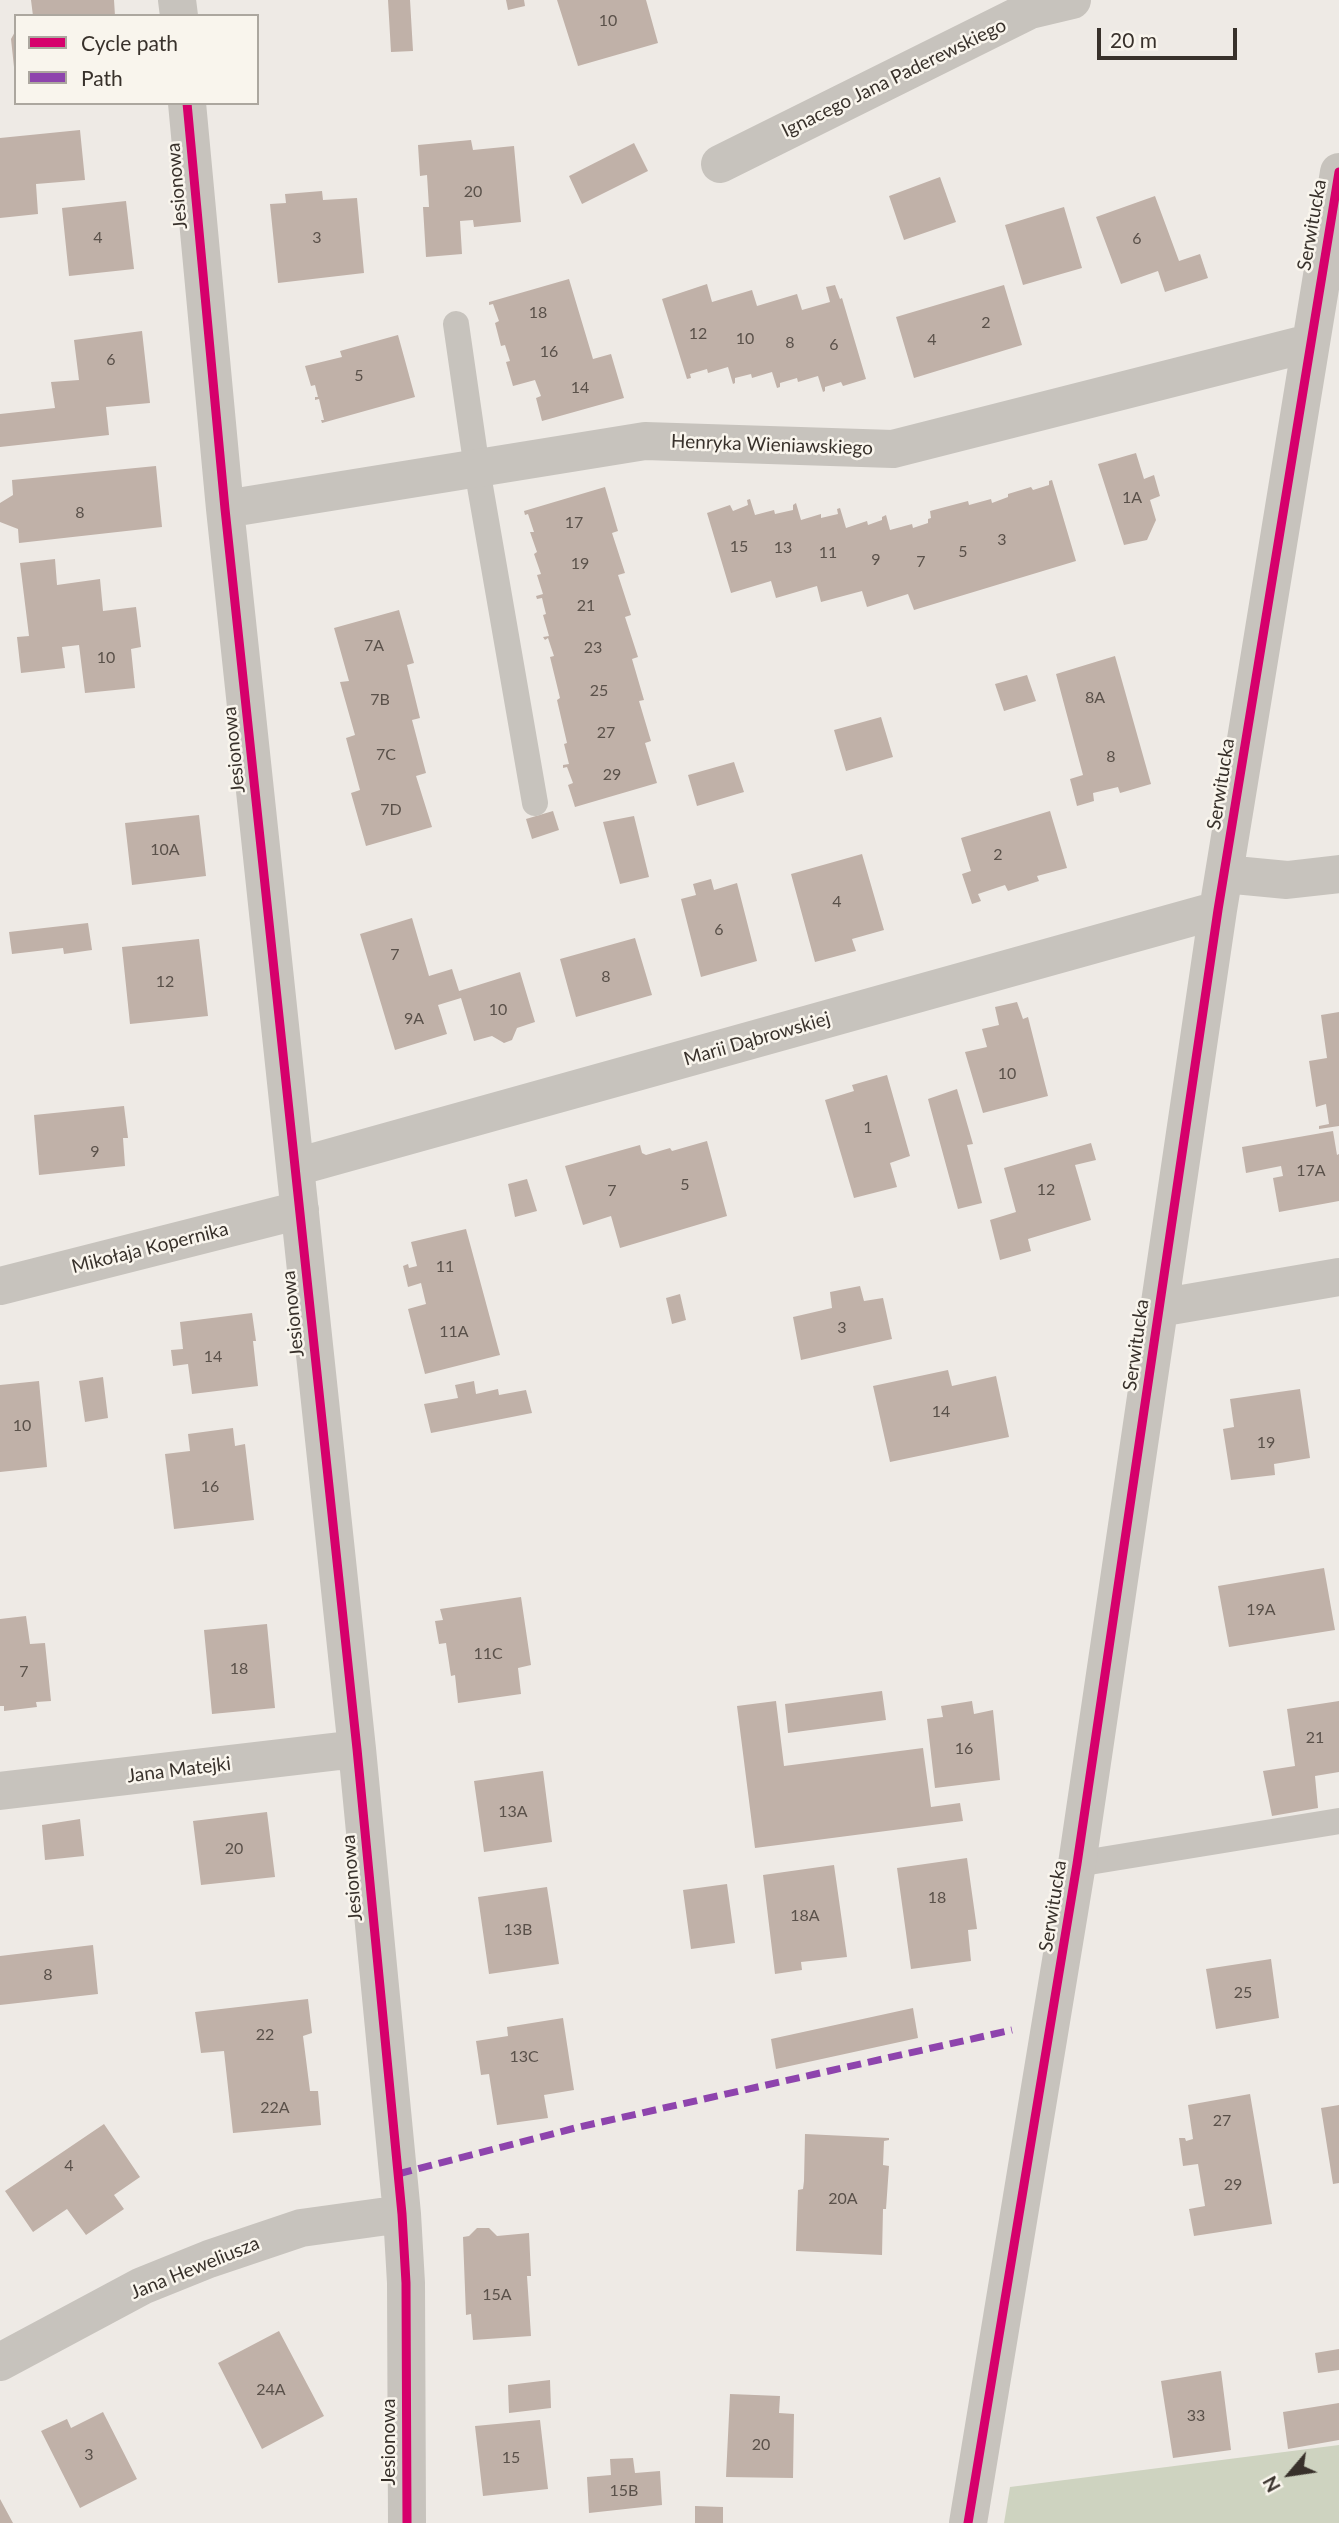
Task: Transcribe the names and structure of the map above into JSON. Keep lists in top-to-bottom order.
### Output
{
  "streets": {
    "street": [
      "Ignacego Jana Paderewskiego",
      "Jesionowa",
      "Serwitucka",
      "Henryka Wieniawskiego",
      "Marii Dąbrowskiej",
      "Mikołaja Kopernika",
      "Jana Matejki",
      "Jana Heweliusza"
    ]
  },
  "crossings": [
    ["Jesionowa", "Henryka Wieniawskiego"],
    ["Jesionowa", "Marii Dąbrowskiej"],
    ["Jesionowa", "Mikołaja Kopernika"],
    ["Jesionowa", "Jana Matejki"],
    ["Jesionowa", "Jana Heweliusza"],
    ["Serwitucka", "Henryka Wieniawskiego"],
    ["Serwitucka", "Marii Dąbrowskiej"]
  ],
  "house_numbers": [
    "10",
    "20",
    "4",
    "3",
    "6",
    "18",
    "2",
    "12",
    "10",
    "4",
    "8",
    "6",
    "16",
    "6",
    "5",
    "14",
    "1A",
    "8",
    "17",
    "3",
    "15",
    "13",
    "5",
    "11",
    "9",
    "7",
    "19",
    "21",
    "7A",
    "23",
    "10",
    "25",
    "8A",
    "7B",
    "27",
    "7C",
    "8",
    "29",
    "7D",
    "10A",
    "2",
    "4",
    "6",
    "7",
    "8",
    "12",
    "10",
    "9A",
    "10",
    "1",
    "9",
    "17A",
    "5",
    "12",
    "7",
    "11",
    "3",
    "11A",
    "14",
    "14",
    "10",
    "19",
    "16",
    "19A",
    "11C",
    "18",
    "7",
    "21",
    "16",
    "13A",
    "20",
    "18",
    "18A",
    "13B",
    "8",
    "25",
    "22",
    "13C",
    "22A",
    "27",
    "4",
    "29",
    "20A",
    "15A",
    "24A",
    "33",
    "20",
    "3",
    "15",
    "15B"
  ],
  "legend": ["Cycle path", "Path"],
  "scale_bar": "20 m",
  "north": "bottom left"
}
